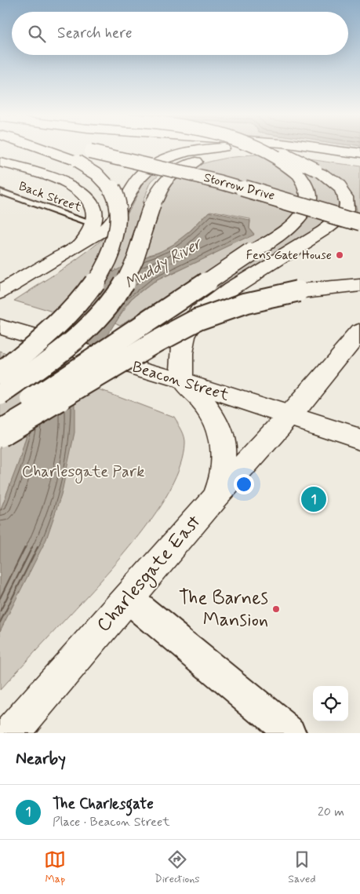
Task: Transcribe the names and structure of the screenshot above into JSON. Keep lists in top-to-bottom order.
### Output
{
  "streets": {
    "main road": ["Storrow Drive", "Beacon Street", "Charlesgate East"],
    "lane": ["Back Street"]
  },
  "crossings": [
    ["Beacon Street", "Charlesgate East"]
  ],
  "water": ["Muddy River"],
  "parks": ["Charlesgate Park"],
  "places": ["Fens Gate House", "The Barnes Mansion"],
  "page": {
    "search": "Search here",
    "pins": "1",
    "heading": "Nearby",
    "list": [
      {
        "mark": "1",
        "name": "The Charlesgate",
        "note": "Place · Beacon Street",
        "value": "20 m"
      }
    ],
    "nav": ["Map", "Directions", "Saved"]
  }
}
